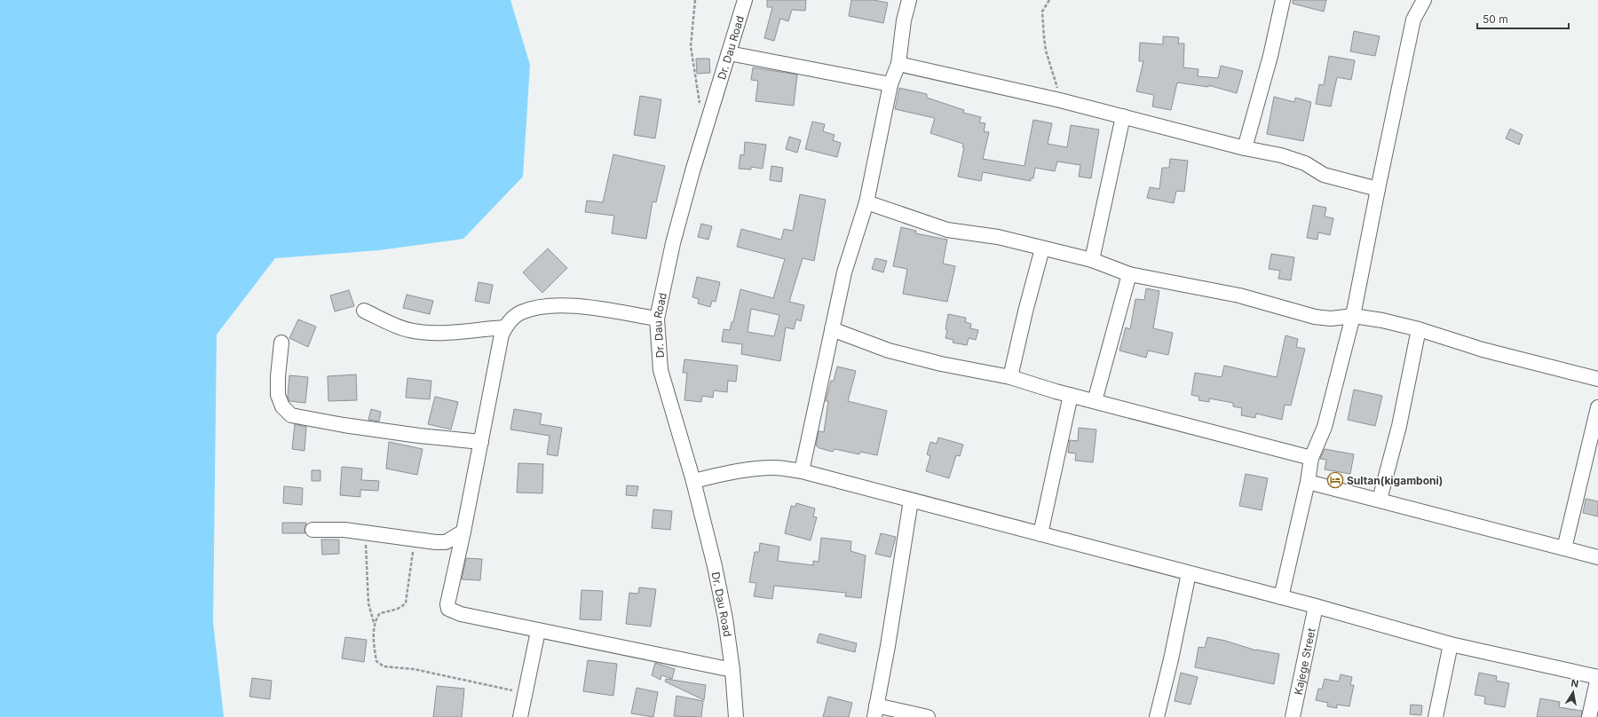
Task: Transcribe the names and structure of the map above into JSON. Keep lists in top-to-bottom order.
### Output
{
  "streets": {
    "street": ["Dr. Dau Road", "Kajege Street"]
  },
  "places": {
    "hotel": ["Sultan(kigamboni)"]
  },
  "scale_bar": "50 m",
  "north": "top"
}
